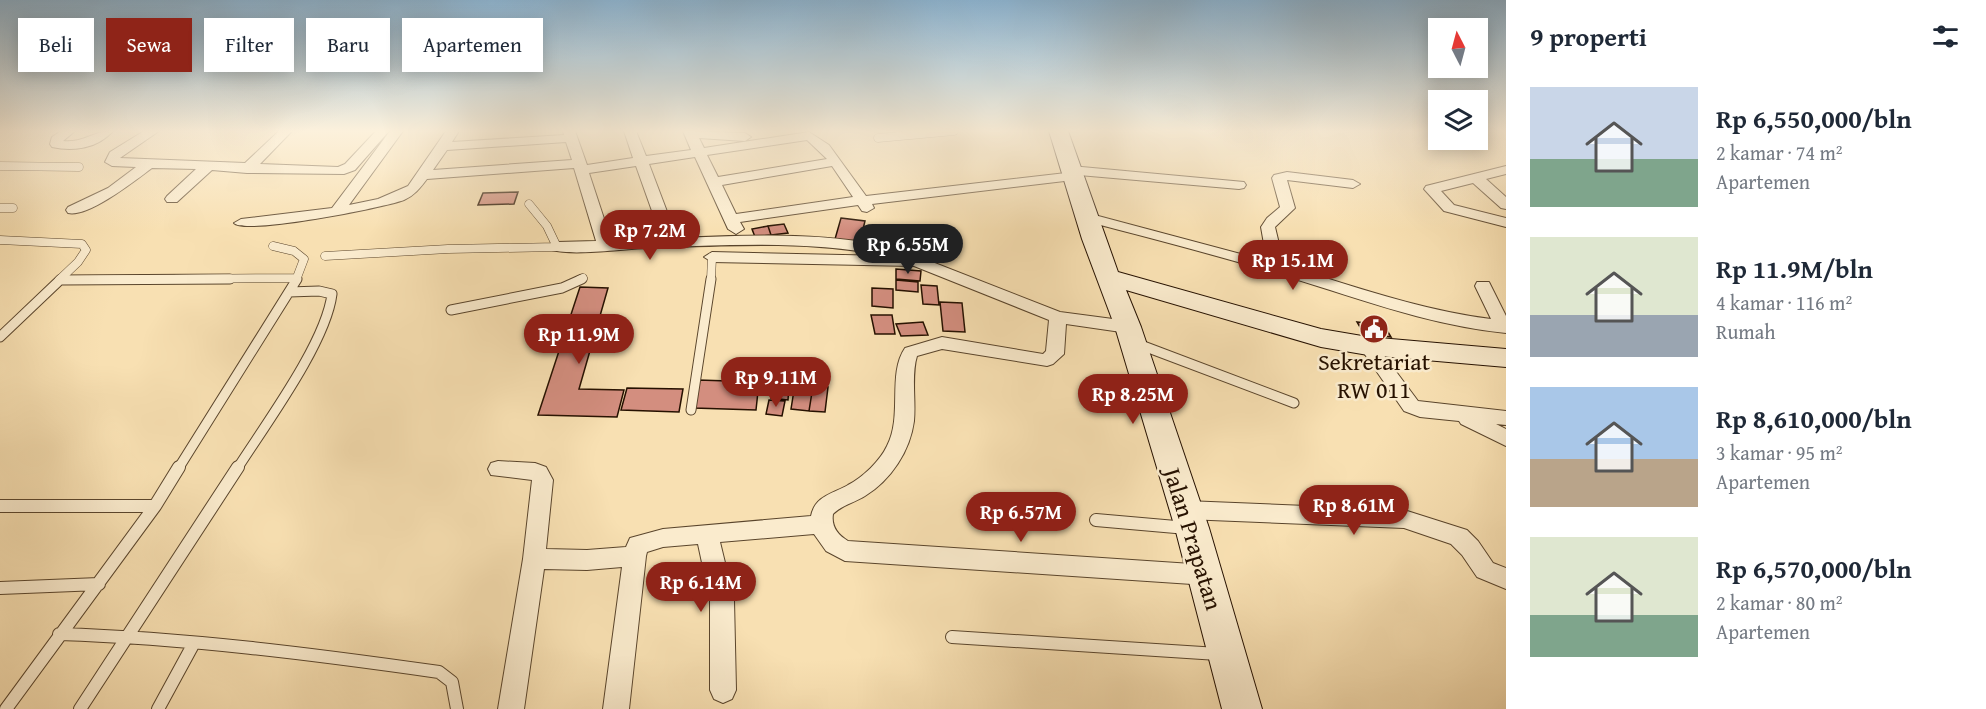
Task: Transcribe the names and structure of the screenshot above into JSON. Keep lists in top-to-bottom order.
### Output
{
  "streets": {
    "main road": ["Jalan Prapatan"]
  },
  "places": {
    "public building": ["Sekretariat RW 011"]
  },
  "north": "top",
  "page": {
    "heading": "9 properti",
    "chip": [
      "Beli",
      "Sewa",
      "Filter",
      "Baru",
      "Apartemen"
    ],
    "list": [
      {
        "name": "Rp 6,550,000/bln",
        "note": "2 kamar · 74 m² · Apartemen"
      },
      {
        "name": "Rp 11.9M/bln",
        "note": "4 kamar · 116 m² · Rumah"
      },
      {
        "name": "Rp 8,610,000/bln",
        "note": "3 kamar · 95 m² · Apartemen"
      },
      {
        "name": "Rp 6,570,000/bln",
        "note": "2 kamar · 80 m² · Apartemen"
      }
    ],
    "price": [
      "Rp 7.2M",
      "Rp 6.55M",
      "Rp 15.1M",
      "Rp 11.9M",
      "Rp 9.11M",
      "Rp 8.25M",
      "Rp 8.61M",
      "Rp 6.57M",
      "Rp 6.14M"
    ]
  }
}
